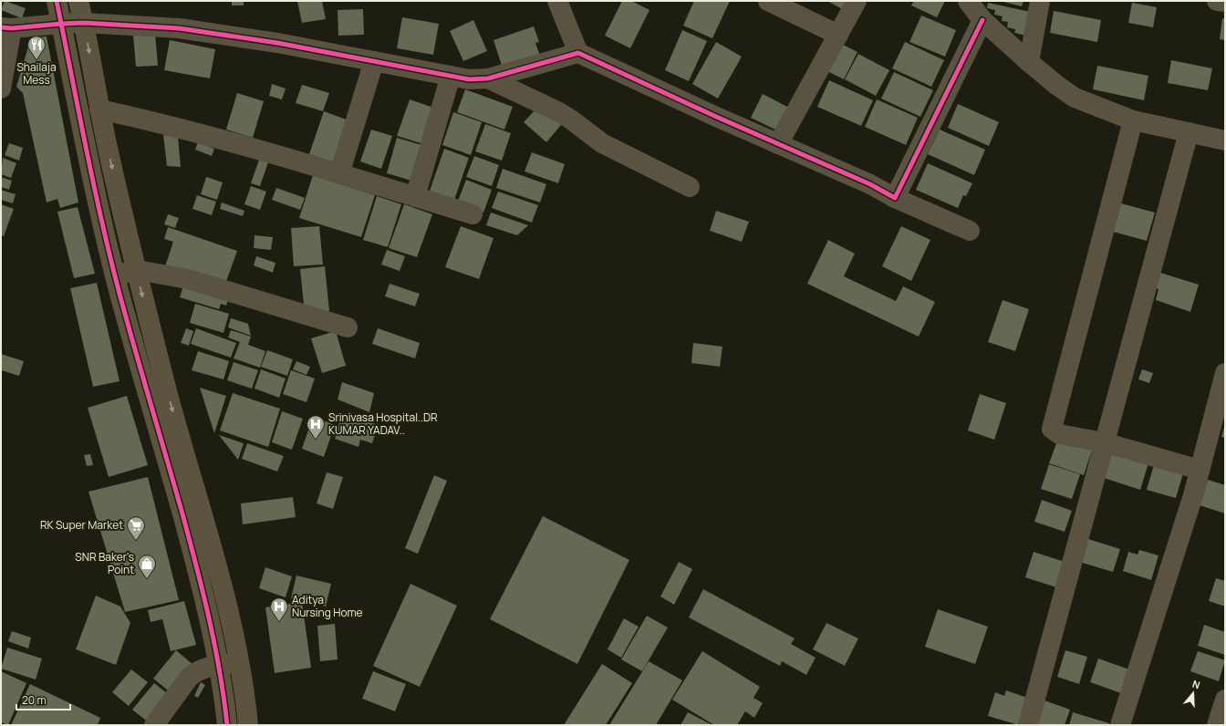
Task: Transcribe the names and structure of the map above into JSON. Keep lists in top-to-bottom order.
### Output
{
  "places": {
    "restaurant": ["Shailaja Mess"],
    "hospital": ["Srinivasa Hospital..DR KUMAR YADAV..", "Aditya Nursing Home"],
    "supermarket": ["RK Super Market"],
    "shop": ["SNR Baker's Point"]
  },
  "scale_bar": "20 m",
  "north": "top"
}
